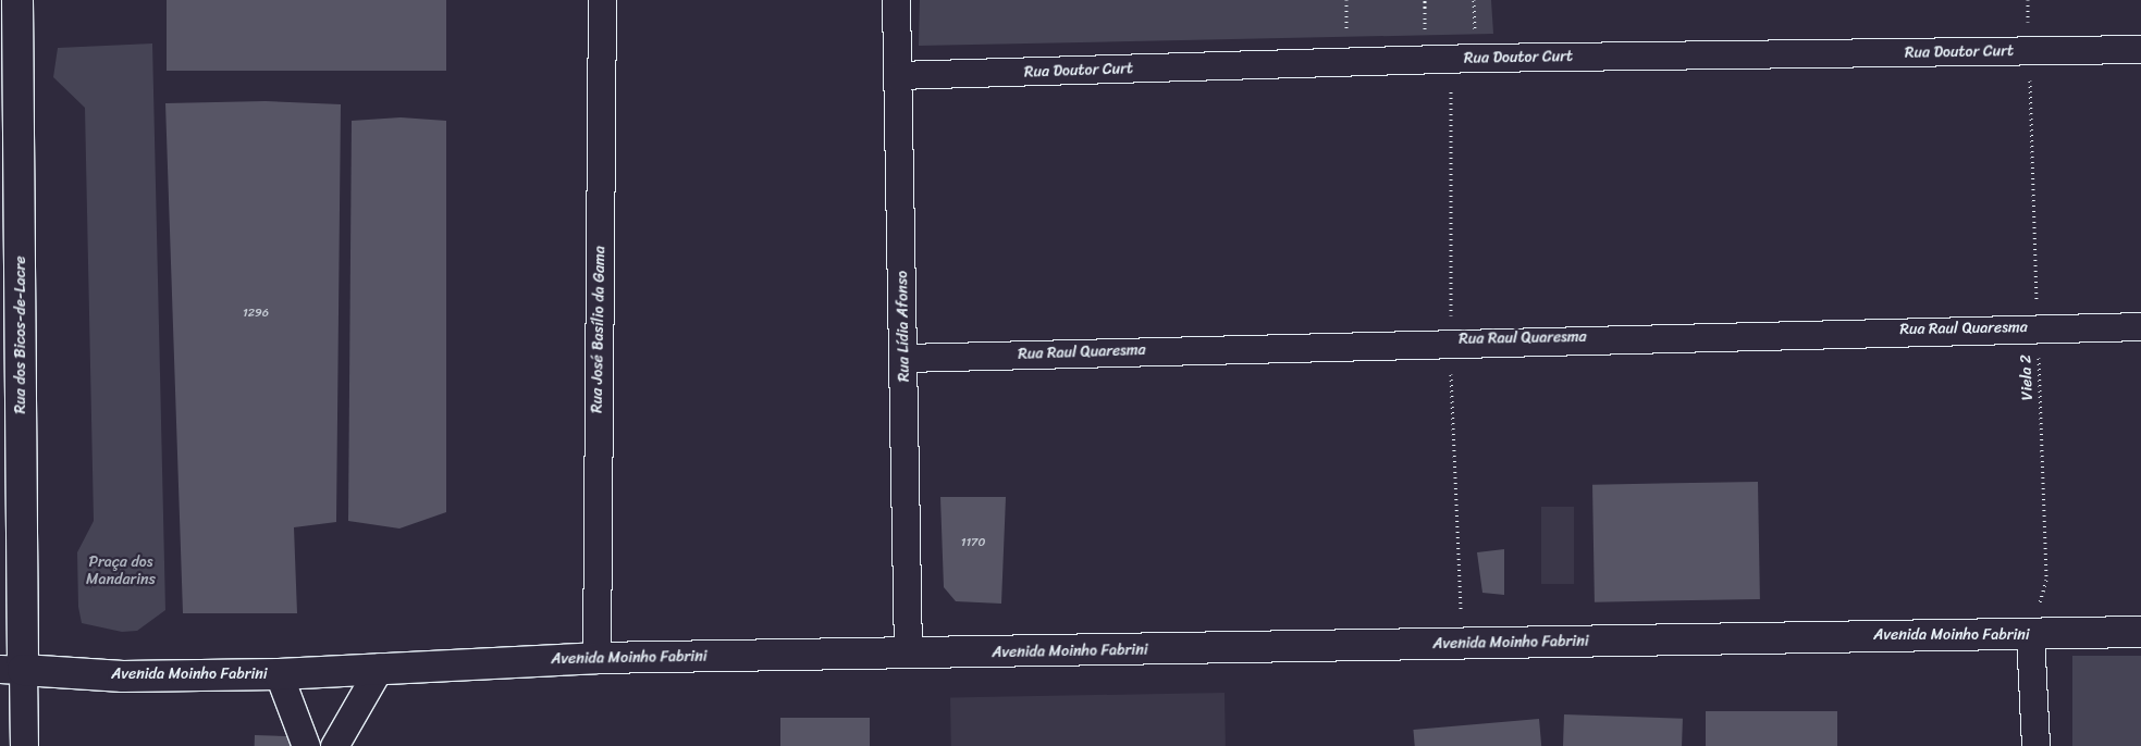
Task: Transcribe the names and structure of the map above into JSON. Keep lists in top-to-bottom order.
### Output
{
  "streets": {
    "street": [
      "Rua Doutor Curt",
      "Rua Lídia Afonso",
      "Rua Raul Quaresma",
      "Rua José Basílio da Gama",
      "Rua dos Bicos-de-Lacre",
      "Avenida Moinho Fabrini"
    ],
    "path": ["Viela 2"]
  },
  "crossings": [
    ["Rua Doutor Curt", "Rua Lídia Afonso"],
    ["Rua Doutor Curt", "Viela 2"],
    ["Rua Lídia Afonso", "Rua Raul Quaresma"],
    ["Rua Lídia Afonso", "Avenida Moinho Fabrini"],
    ["Rua Raul Quaresma", "Viela 2"],
    ["Rua José Basílio da Gama", "Avenida Moinho Fabrini"],
    ["Rua dos Bicos-de-Lacre", "Avenida Moinho Fabrini"],
    ["Viela 2", "Avenida Moinho Fabrini"]
  ],
  "parks": ["Praça dos Mandarins"],
  "house_numbers": ["1296", "1170"]
}
